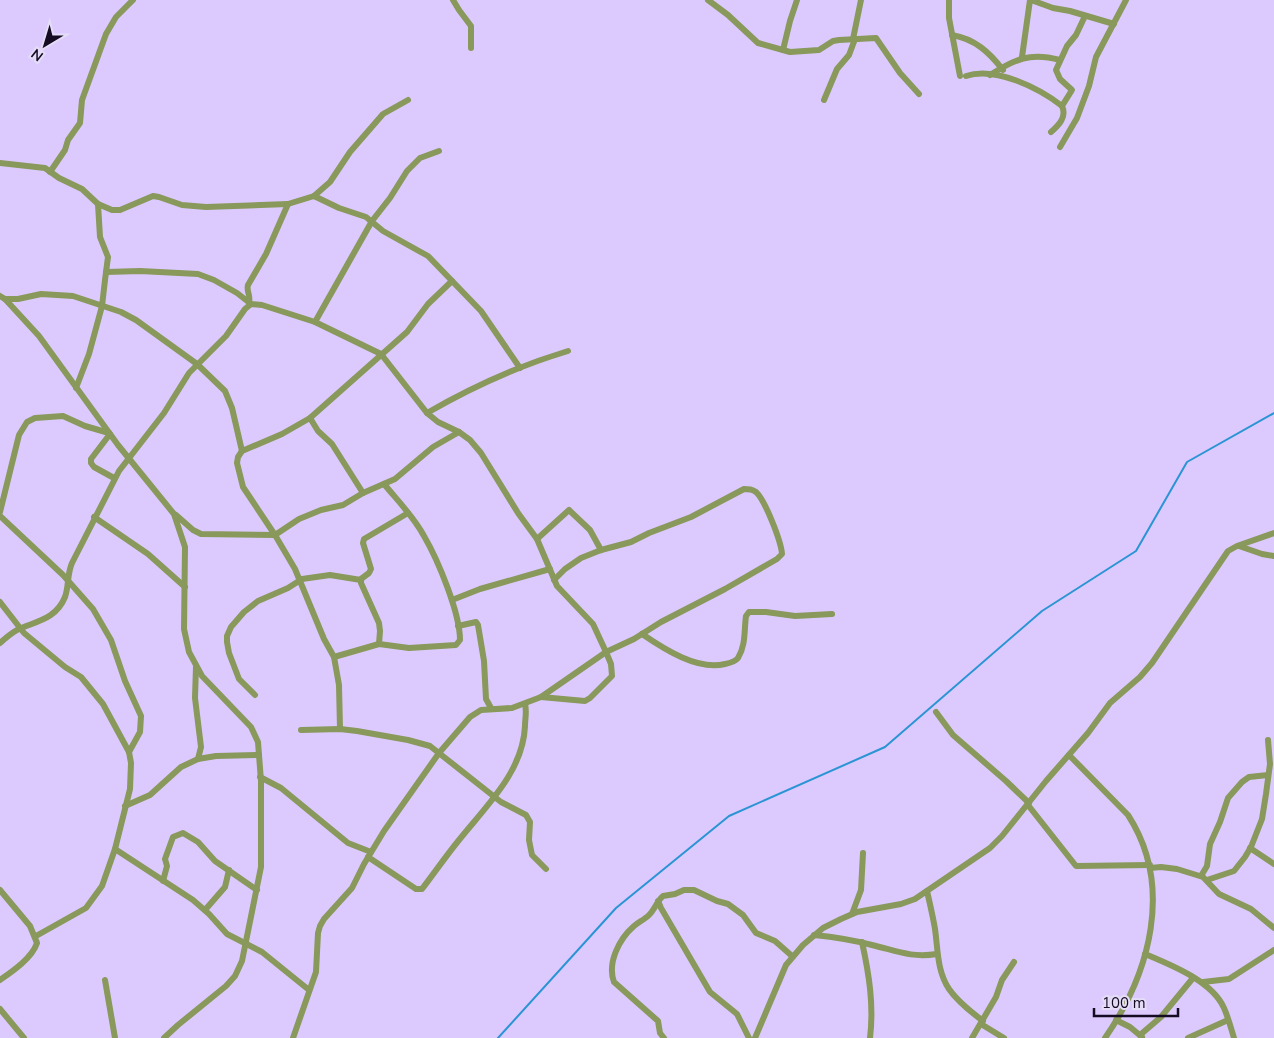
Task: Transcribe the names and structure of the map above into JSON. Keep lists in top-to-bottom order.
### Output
{
  "scale_bar": "100 m",
  "north": "bottom left"
}
